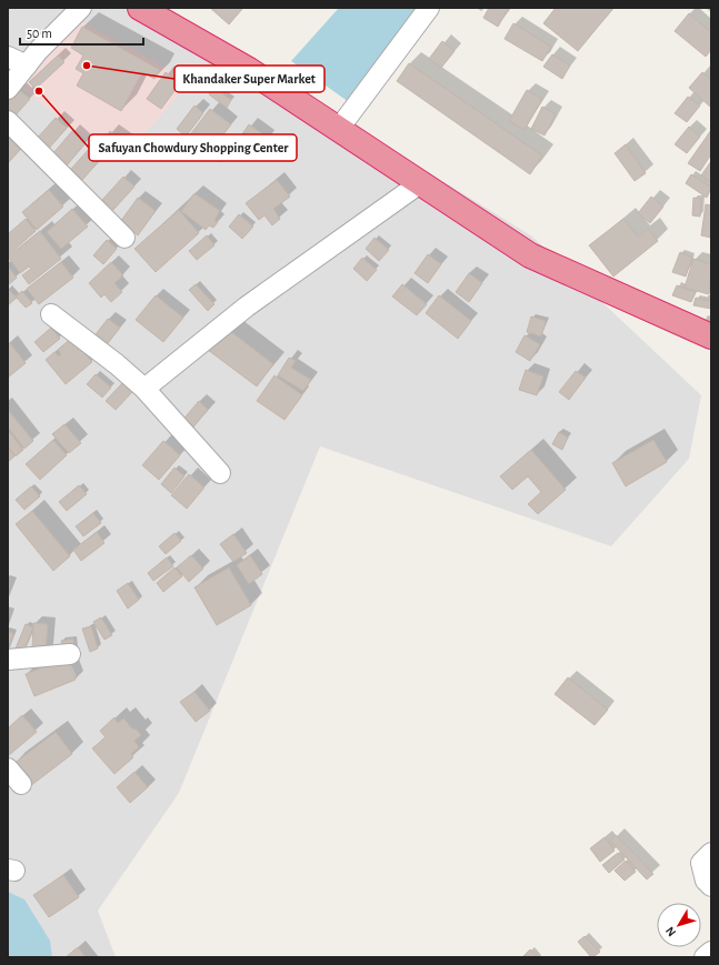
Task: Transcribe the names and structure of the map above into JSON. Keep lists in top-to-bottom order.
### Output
{
  "places": ["Khandaker Super Market", "Safuyan Chowdury Shopping Center"],
  "scale_bar": "50 m",
  "north": "bottom left"
}
